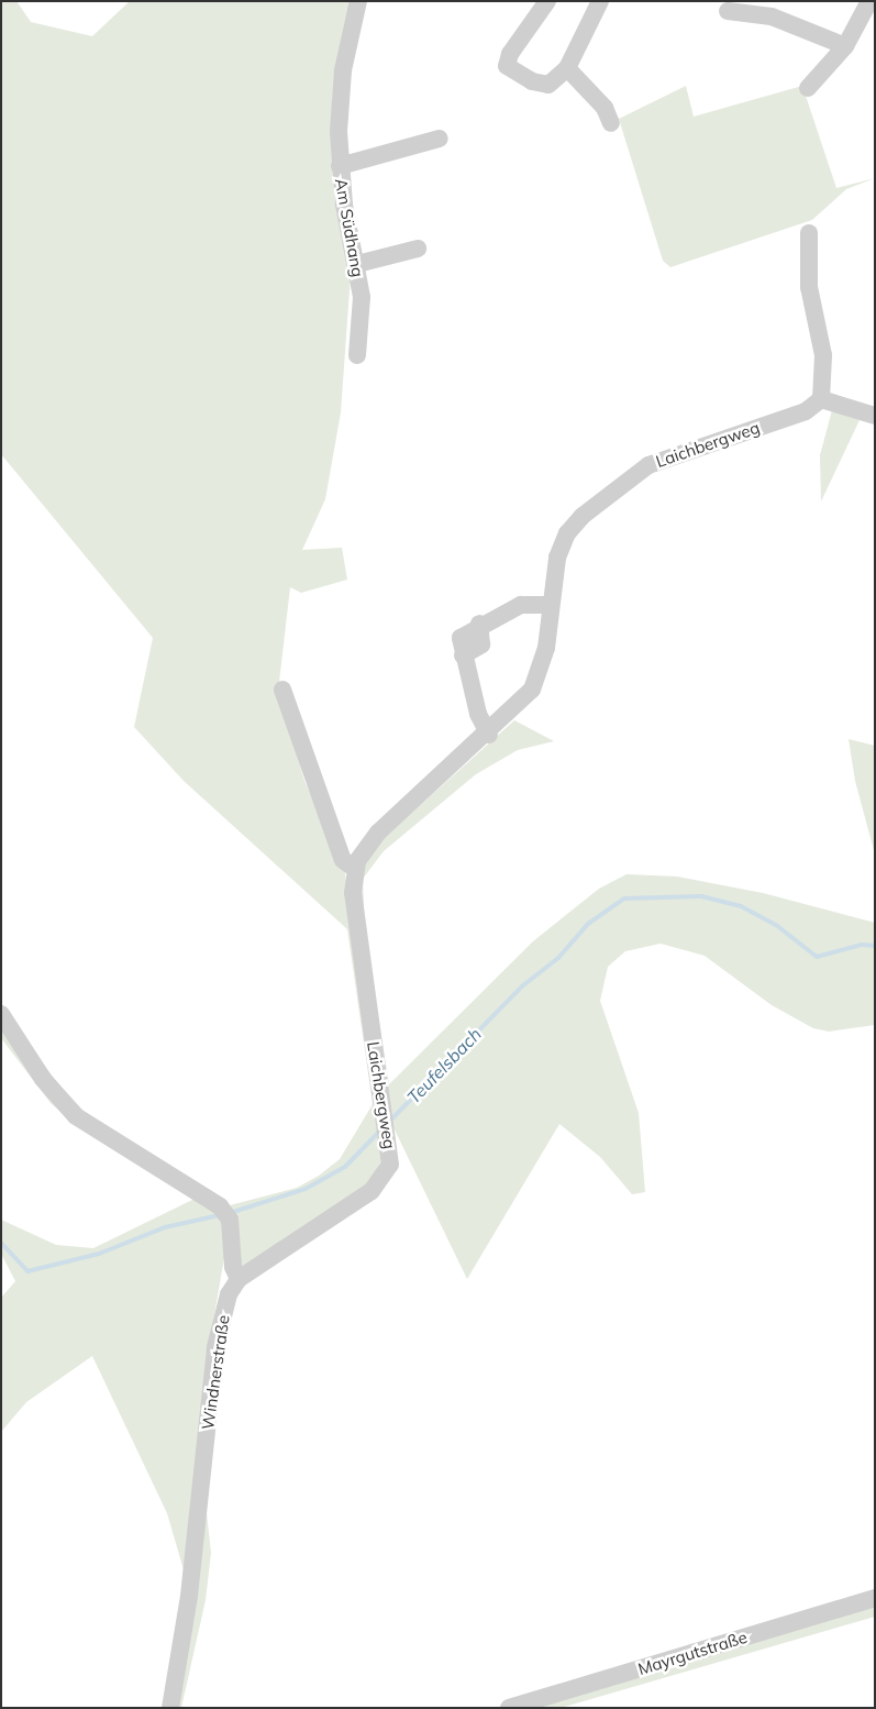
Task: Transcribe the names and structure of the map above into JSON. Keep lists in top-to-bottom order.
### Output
{
  "streets": {
    "street": [
      "Am Südhang",
      "Laichbergweg",
      "Windnerstraße",
      "Mayrgutstraße"
    ]
  },
  "crossings": [
    ["Laichbergweg", "Windnerstraße"]
  ],
  "water": ["Teufelsbach"]
}
